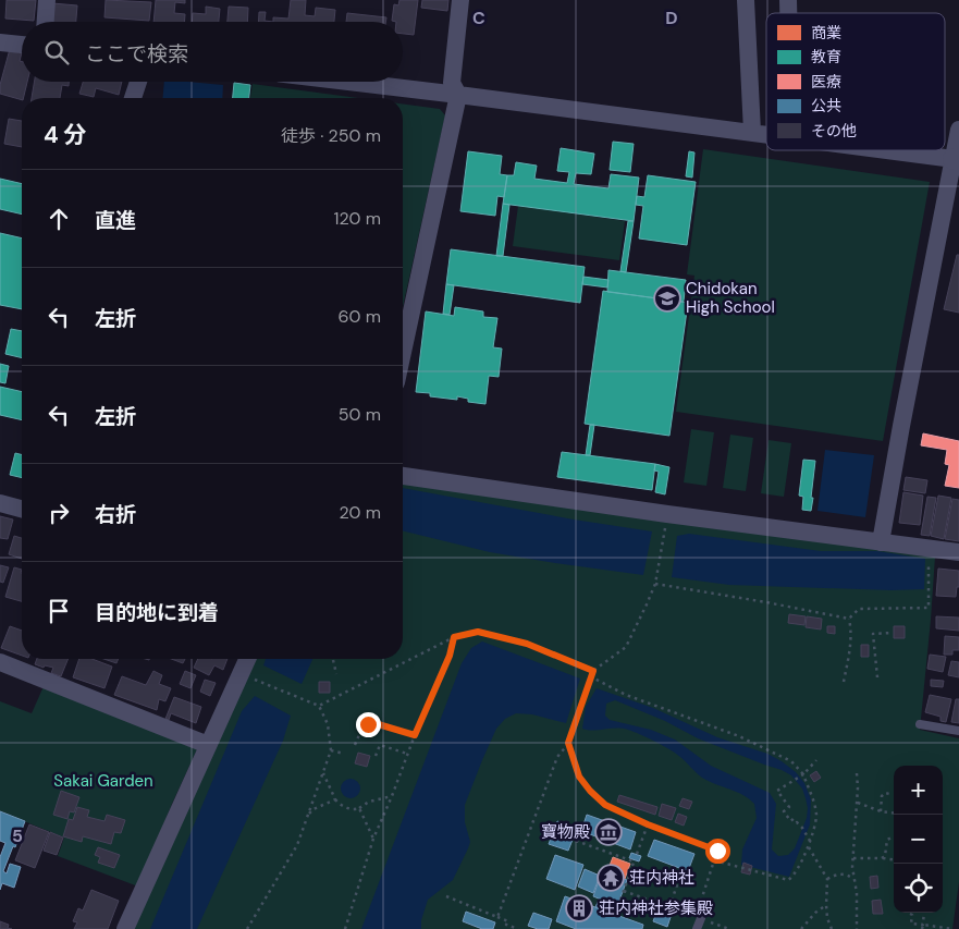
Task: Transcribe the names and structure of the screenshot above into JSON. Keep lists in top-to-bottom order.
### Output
{
  "parks": ["Sakai Garden"],
  "places": {
    "school or university": ["Chidokan High School"],
    "museum": ["寶物殿"],
    "temple": ["荘内神社"],
    "building": ["荘内神社参集殿"]
  },
  "legend": [
    "商業",
    "教育",
    "医療",
    "公共",
    "その他"
  ],
  "page": {
    "search": "ここで検索",
    "heading": ["4 分", "徒歩 · 250 m"],
    "list": [
      ["直進", "120 m"],
      ["左折", "60 m"],
      ["左折", "50 m"],
      ["右折", "20 m"],
      "目的地に到着"
    ],
    "map_buttons": ["+", "−"]
  },
  "grid": {
    "columns": ["C", "D"],
    "rows": ["5"]
  }
}
